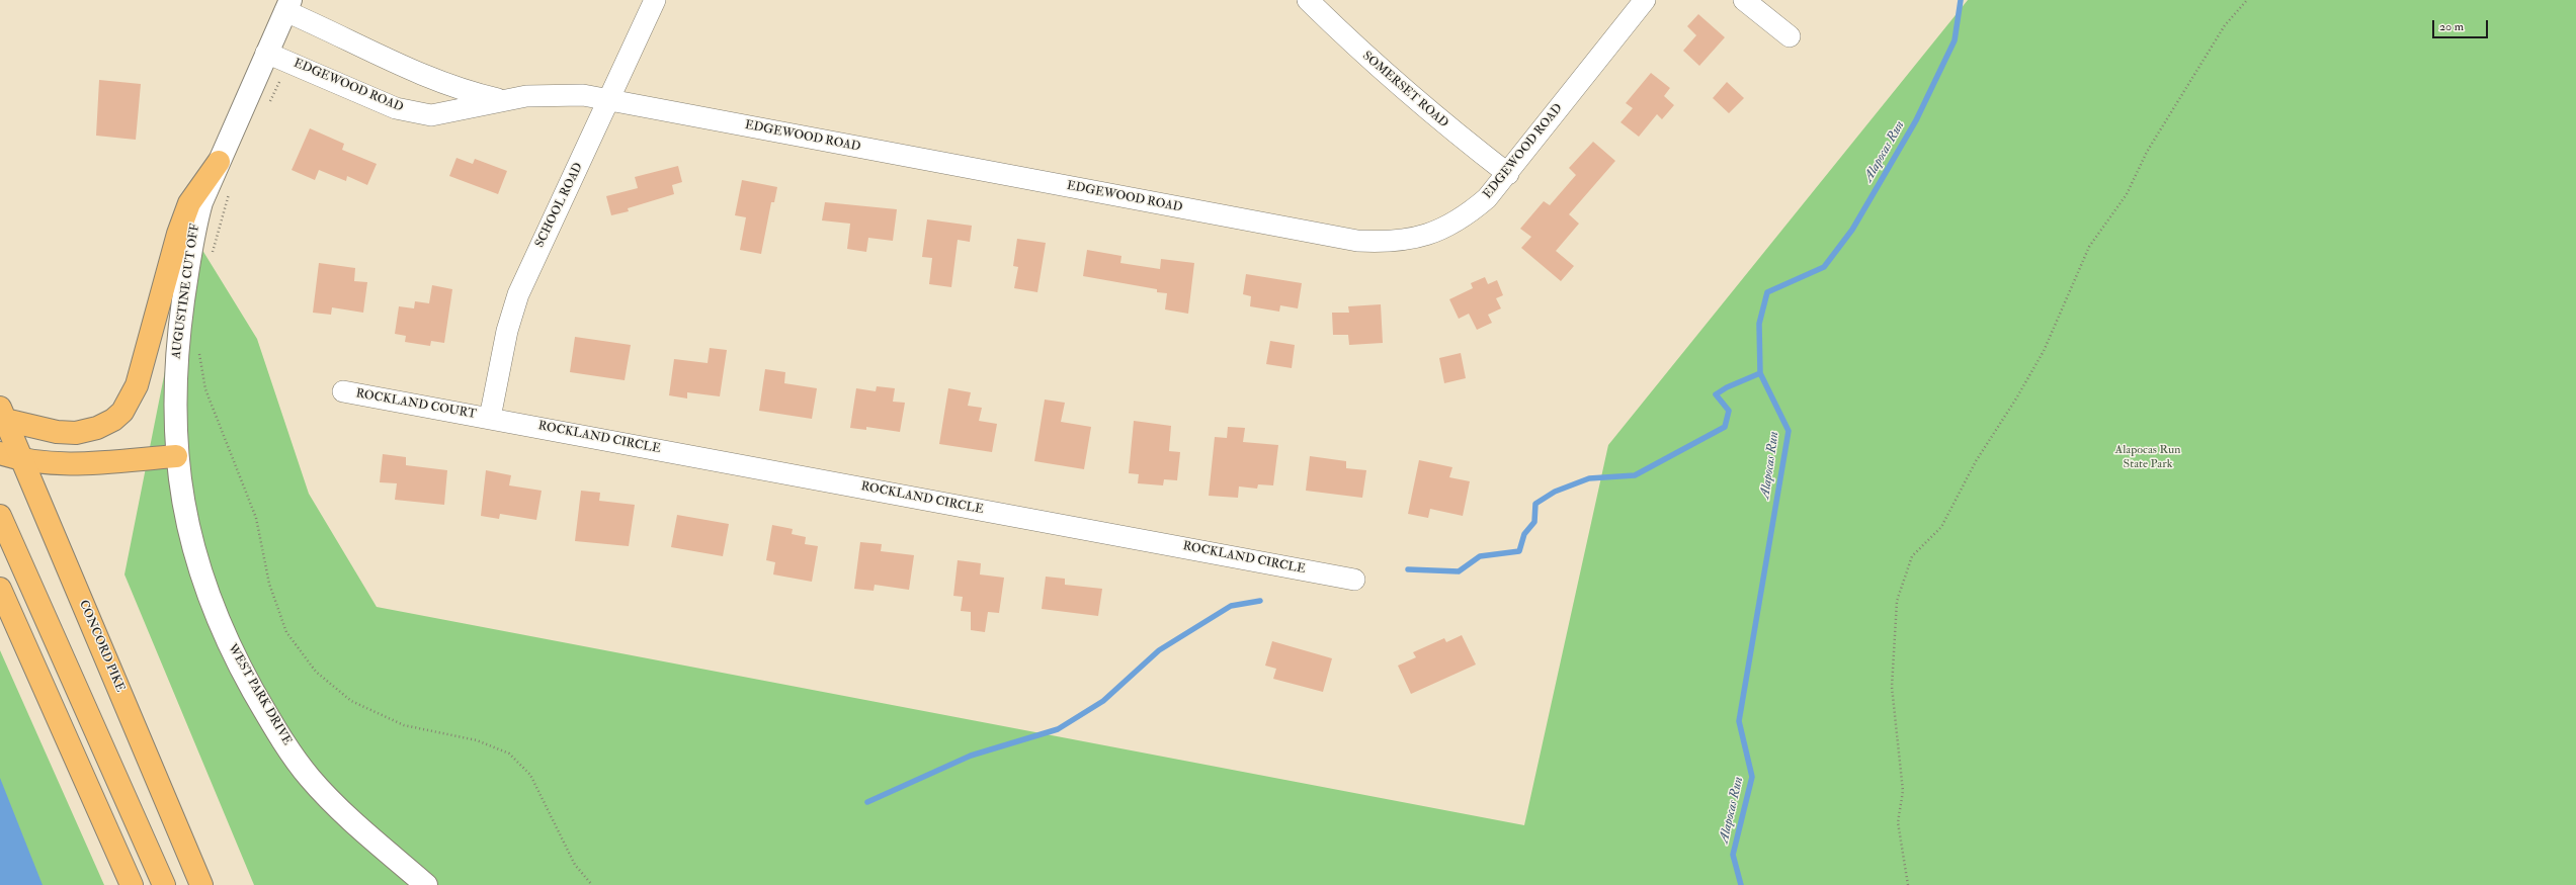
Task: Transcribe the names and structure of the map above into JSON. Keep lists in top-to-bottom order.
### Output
{
  "streets": {
    "main road": ["CONCORD PIKE"],
    "street": [
      "EDGEWOOD ROAD",
      "SOMERSET ROAD",
      "SCHOOL ROAD",
      "AUGUSTINE CUT OFF",
      "ROCKLAND COURT",
      "ROCKLAND CIRCLE",
      "WEST PARK DRIVE"
    ]
  },
  "crossings": [
    ["EDGEWOOD ROAD", "SOMERSET ROAD"],
    ["EDGEWOOD ROAD", "SCHOOL ROAD"],
    ["EDGEWOOD ROAD", "AUGUSTINE CUT OFF"],
    ["SCHOOL ROAD", "ROCKLAND COURT"],
    ["SCHOOL ROAD", "ROCKLAND CIRCLE"],
    ["AUGUSTINE CUT OFF", "WEST PARK DRIVE"],
    ["ROCKLAND COURT", "ROCKLAND CIRCLE"]
  ],
  "water": ["Alapocas Run"],
  "parks": ["Alapocas Run State Park"],
  "scale_bar": "20 m"
}
